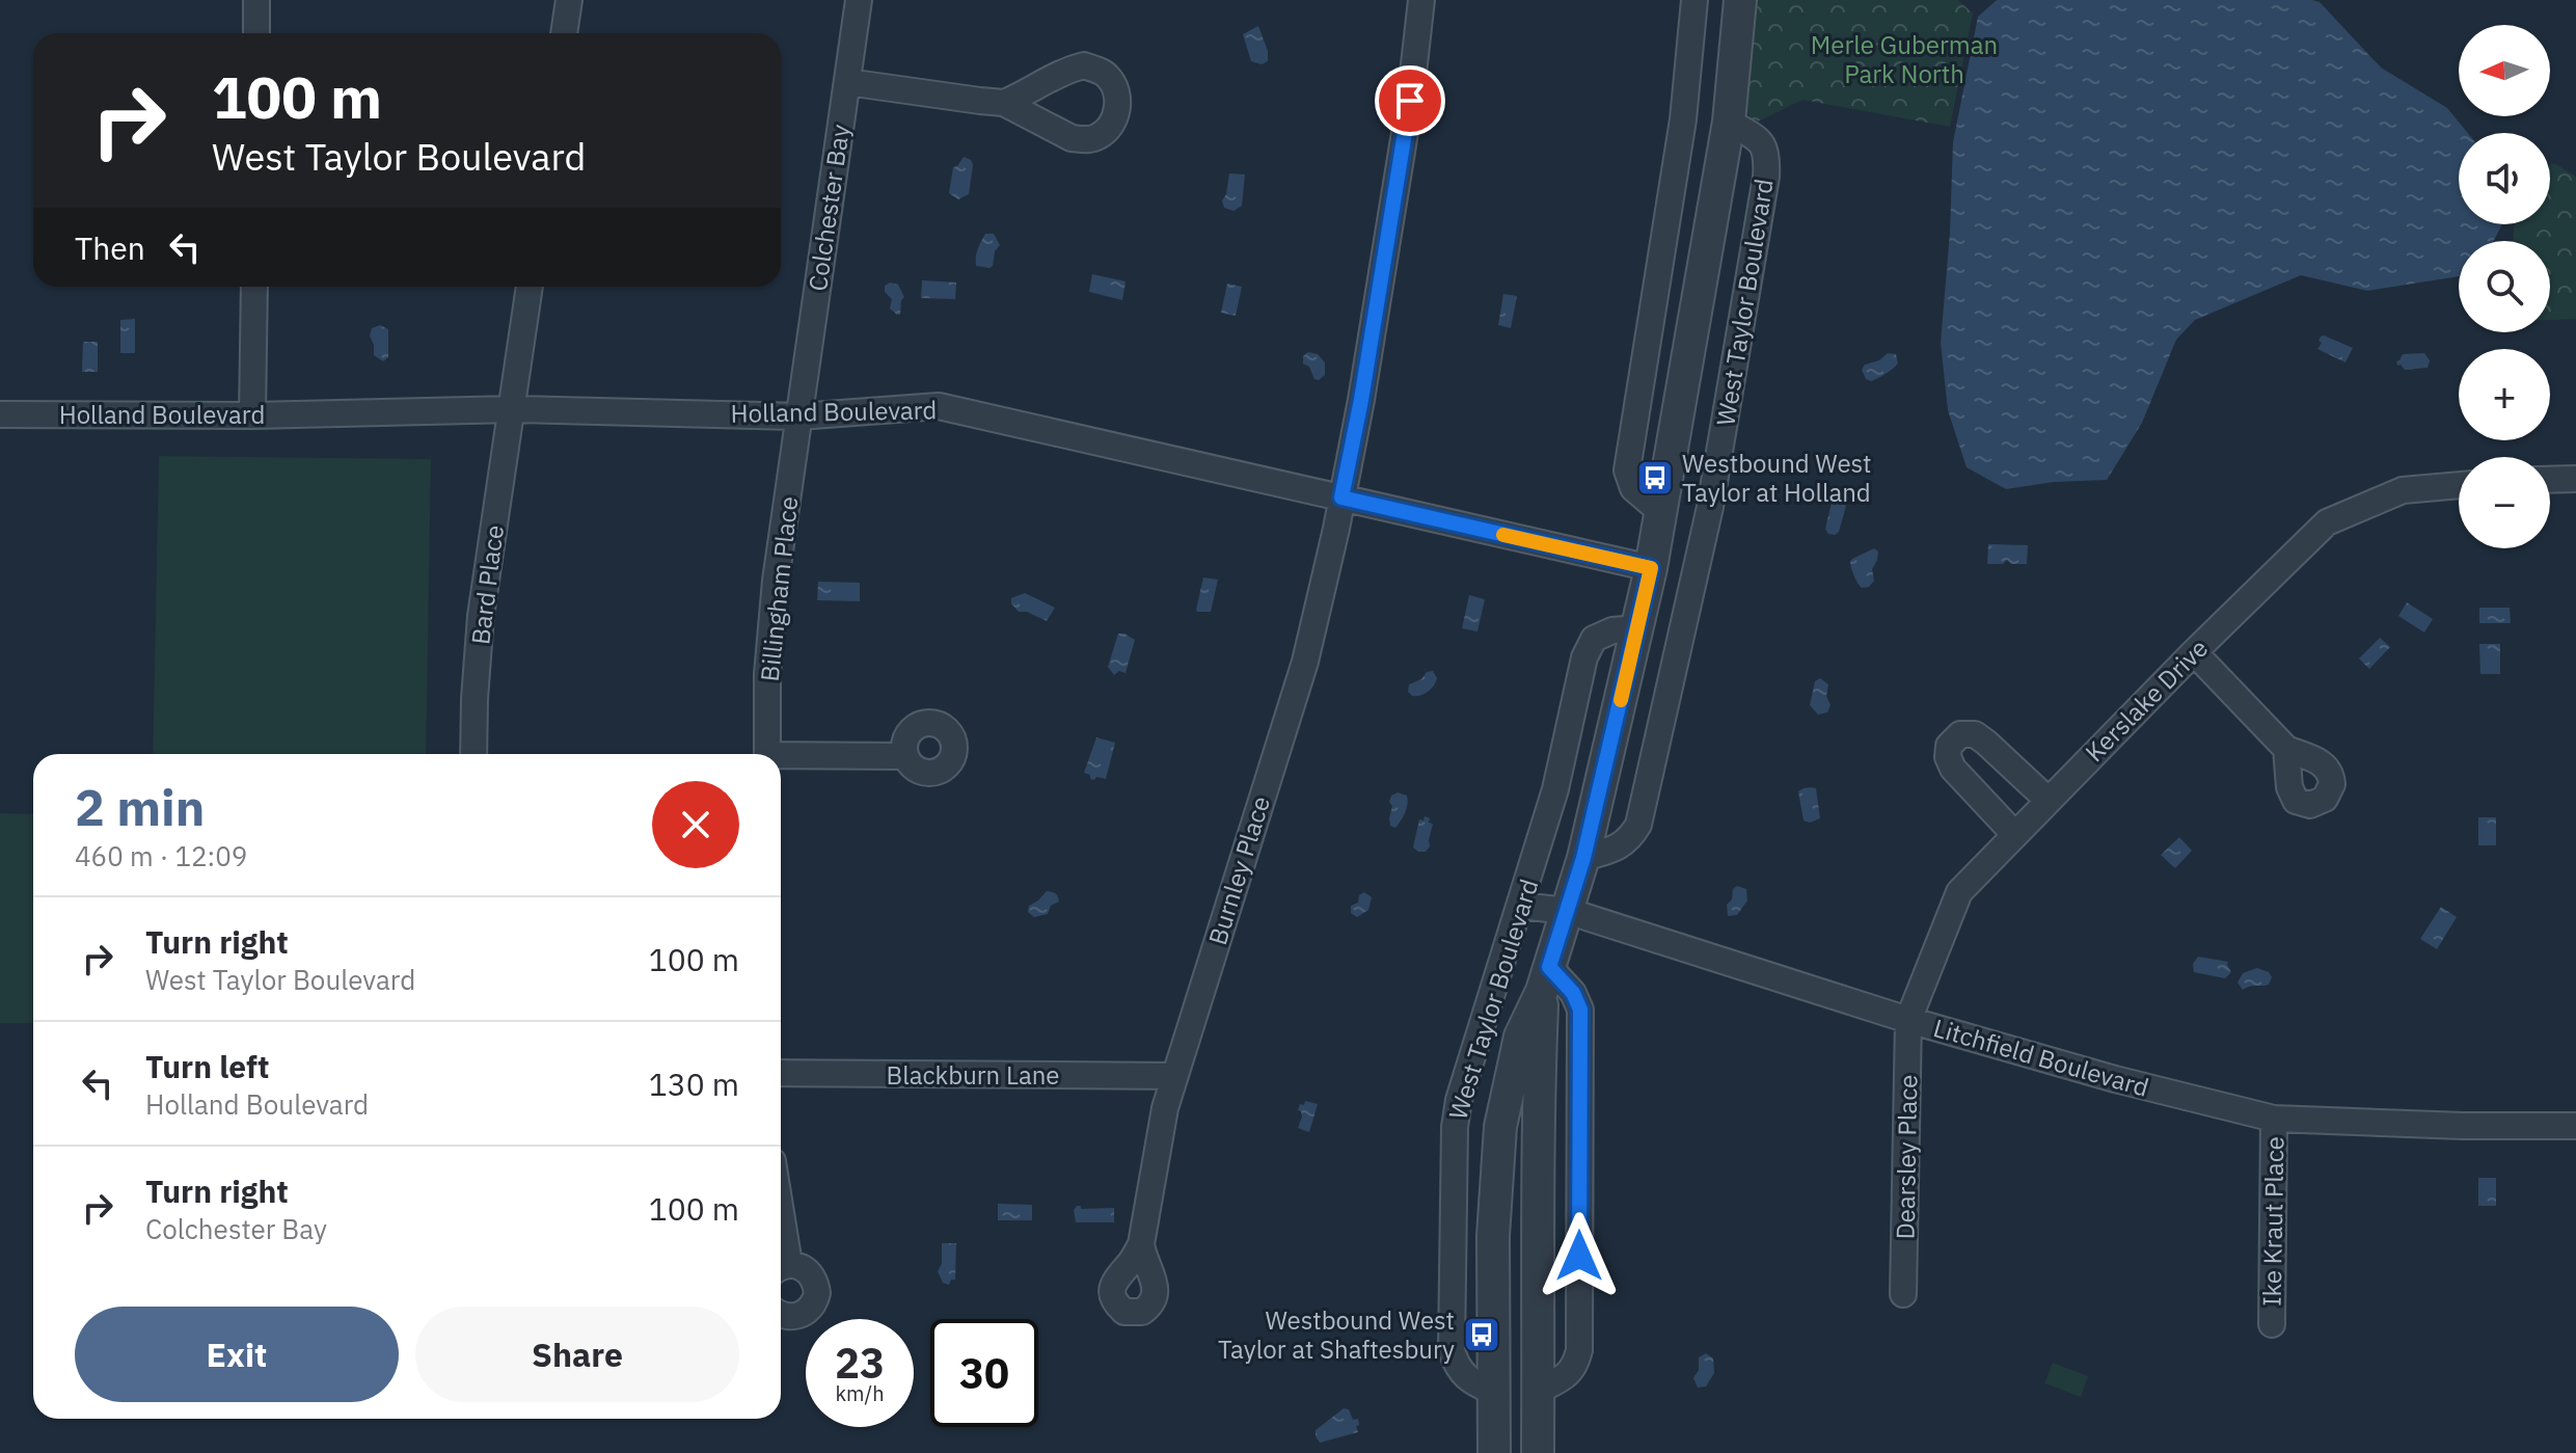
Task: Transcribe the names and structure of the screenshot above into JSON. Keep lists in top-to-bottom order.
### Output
{
  "streets": {
    "street": [
      "Colchester Bay",
      "West Taylor Boulevard",
      "Holland Boulevard",
      "Bard Place",
      "Billingham Place",
      "Kerslake Drive",
      "Burnley Place",
      "Litchfield Boulevard",
      "Blackburn Lane",
      "Dearsley Place",
      "Ike Kraut Place"
    ]
  },
  "crossings": [
    ["Colchester Bay", "Holland Boulevard"],
    ["Colchester Bay", "Billingham Place"],
    ["West Taylor Boulevard", "Holland Boulevard"],
    ["West Taylor Boulevard", "Litchfield Boulevard"],
    ["Holland Boulevard", "Bard Place"],
    ["Holland Boulevard", "Billingham Place"],
    ["Holland Boulevard", "Burnley Place"],
    ["Kerslake Drive", "Litchfield Boulevard"],
    ["Kerslake Drive", "Dearsley Place"],
    ["Burnley Place", "Blackburn Lane"],
    ["Litchfield Boulevard", "Dearsley Place"],
    ["Litchfield Boulevard", "Ike Kraut Place"]
  ],
  "parks": ["Merle Guberman Park North"],
  "places": {
    "bus stop": ["Westbound West Taylor at Holland", "Westbound West Taylor at Shaftesbury"]
  },
  "north": "left",
  "page": {
    "map_buttons": ["+", "−"],
    "turn": ["100 m", "West Taylor Boulevard"],
    "then": "Then",
    "heading": ["2 min", "460 m · 12:09"],
    "list": [
      {
        "name": "Turn right",
        "note": "West Taylor Boulevard",
        "value": "100 m"
      },
      {
        "name": "Turn left",
        "note": "Holland Boulevard",
        "value": "130 m"
      },
      {
        "name": "Turn right",
        "note": "Colchester Bay",
        "value": "100 m"
      }
    ],
    "buttons": ["Exit", "Share"],
    "speed": "23 km/h",
    "limit": "30"
  }
}
